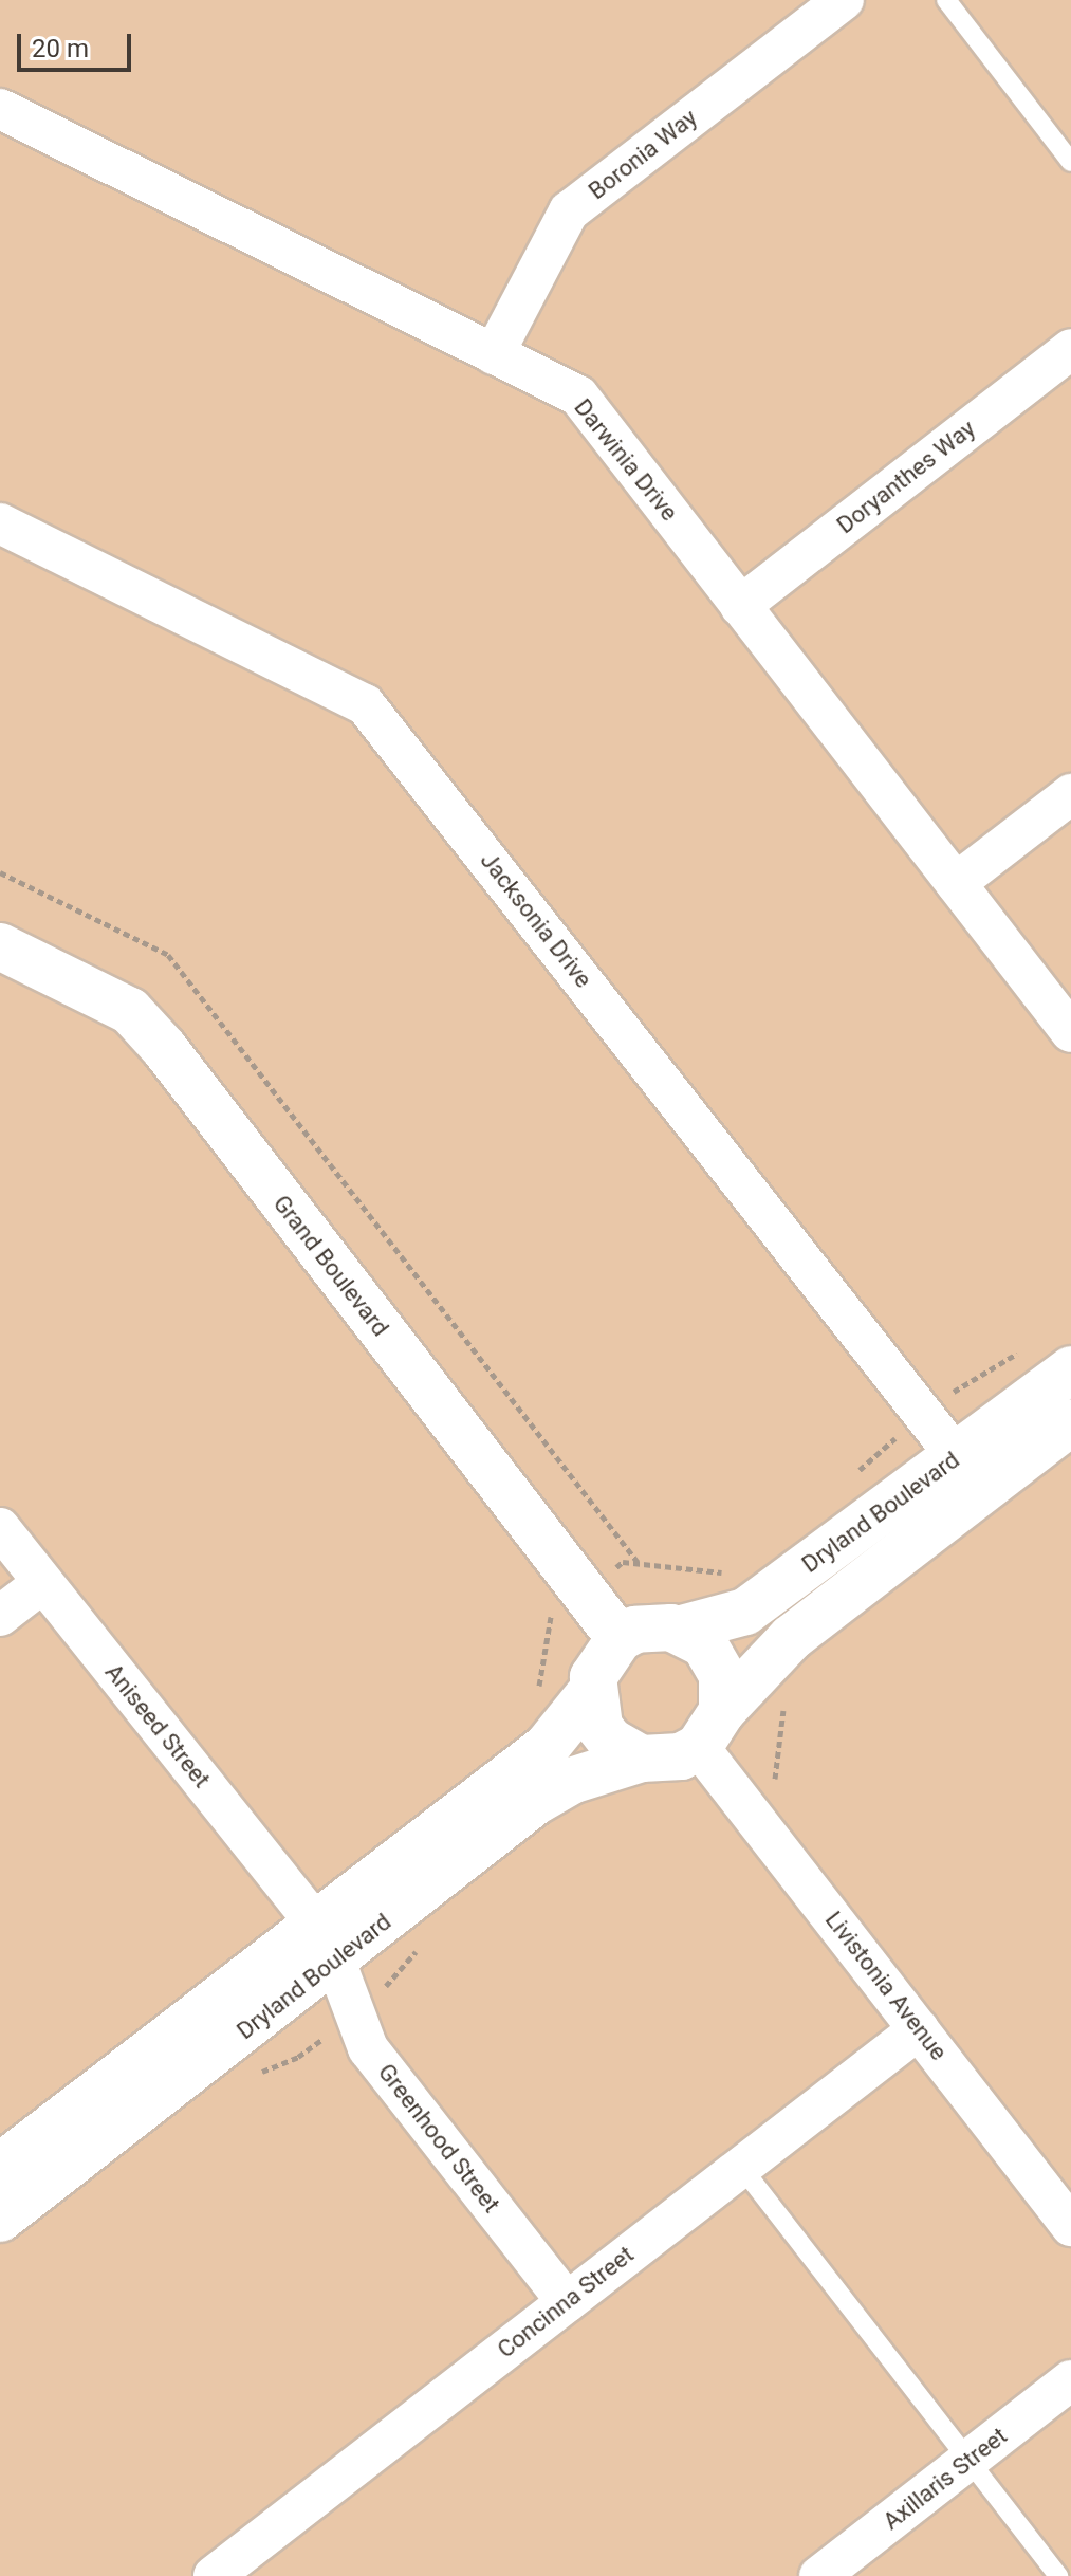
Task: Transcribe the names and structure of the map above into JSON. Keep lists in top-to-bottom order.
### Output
{
  "streets": {
    "street": [
      "Boronia Way",
      "Darwinia Drive",
      "Doryanthes Way",
      "Jacksonia Drive",
      "Grand Boulevard",
      "Dryland Boulevard",
      "Aniseed Street",
      "Livistonia Avenue",
      "Greenhood Street",
      "Concinna Street",
      "Axillaris Street"
    ]
  },
  "crossings": [
    ["Boronia Way", "Darwinia Drive"],
    ["Darwinia Drive", "Doryanthes Way"],
    ["Jacksonia Drive", "Dryland Boulevard"],
    ["Grand Boulevard", "Dryland Boulevard"],
    ["Grand Boulevard", "Livistonia Avenue"],
    ["Dryland Boulevard", "Aniseed Street"],
    ["Dryland Boulevard", "Livistonia Avenue"],
    ["Dryland Boulevard", "Greenhood Street"],
    ["Aniseed Street", "Greenhood Street"],
    ["Livistonia Avenue", "Concinna Street"],
    ["Greenhood Street", "Concinna Street"]
  ],
  "scale_bar": "20 m"
}
